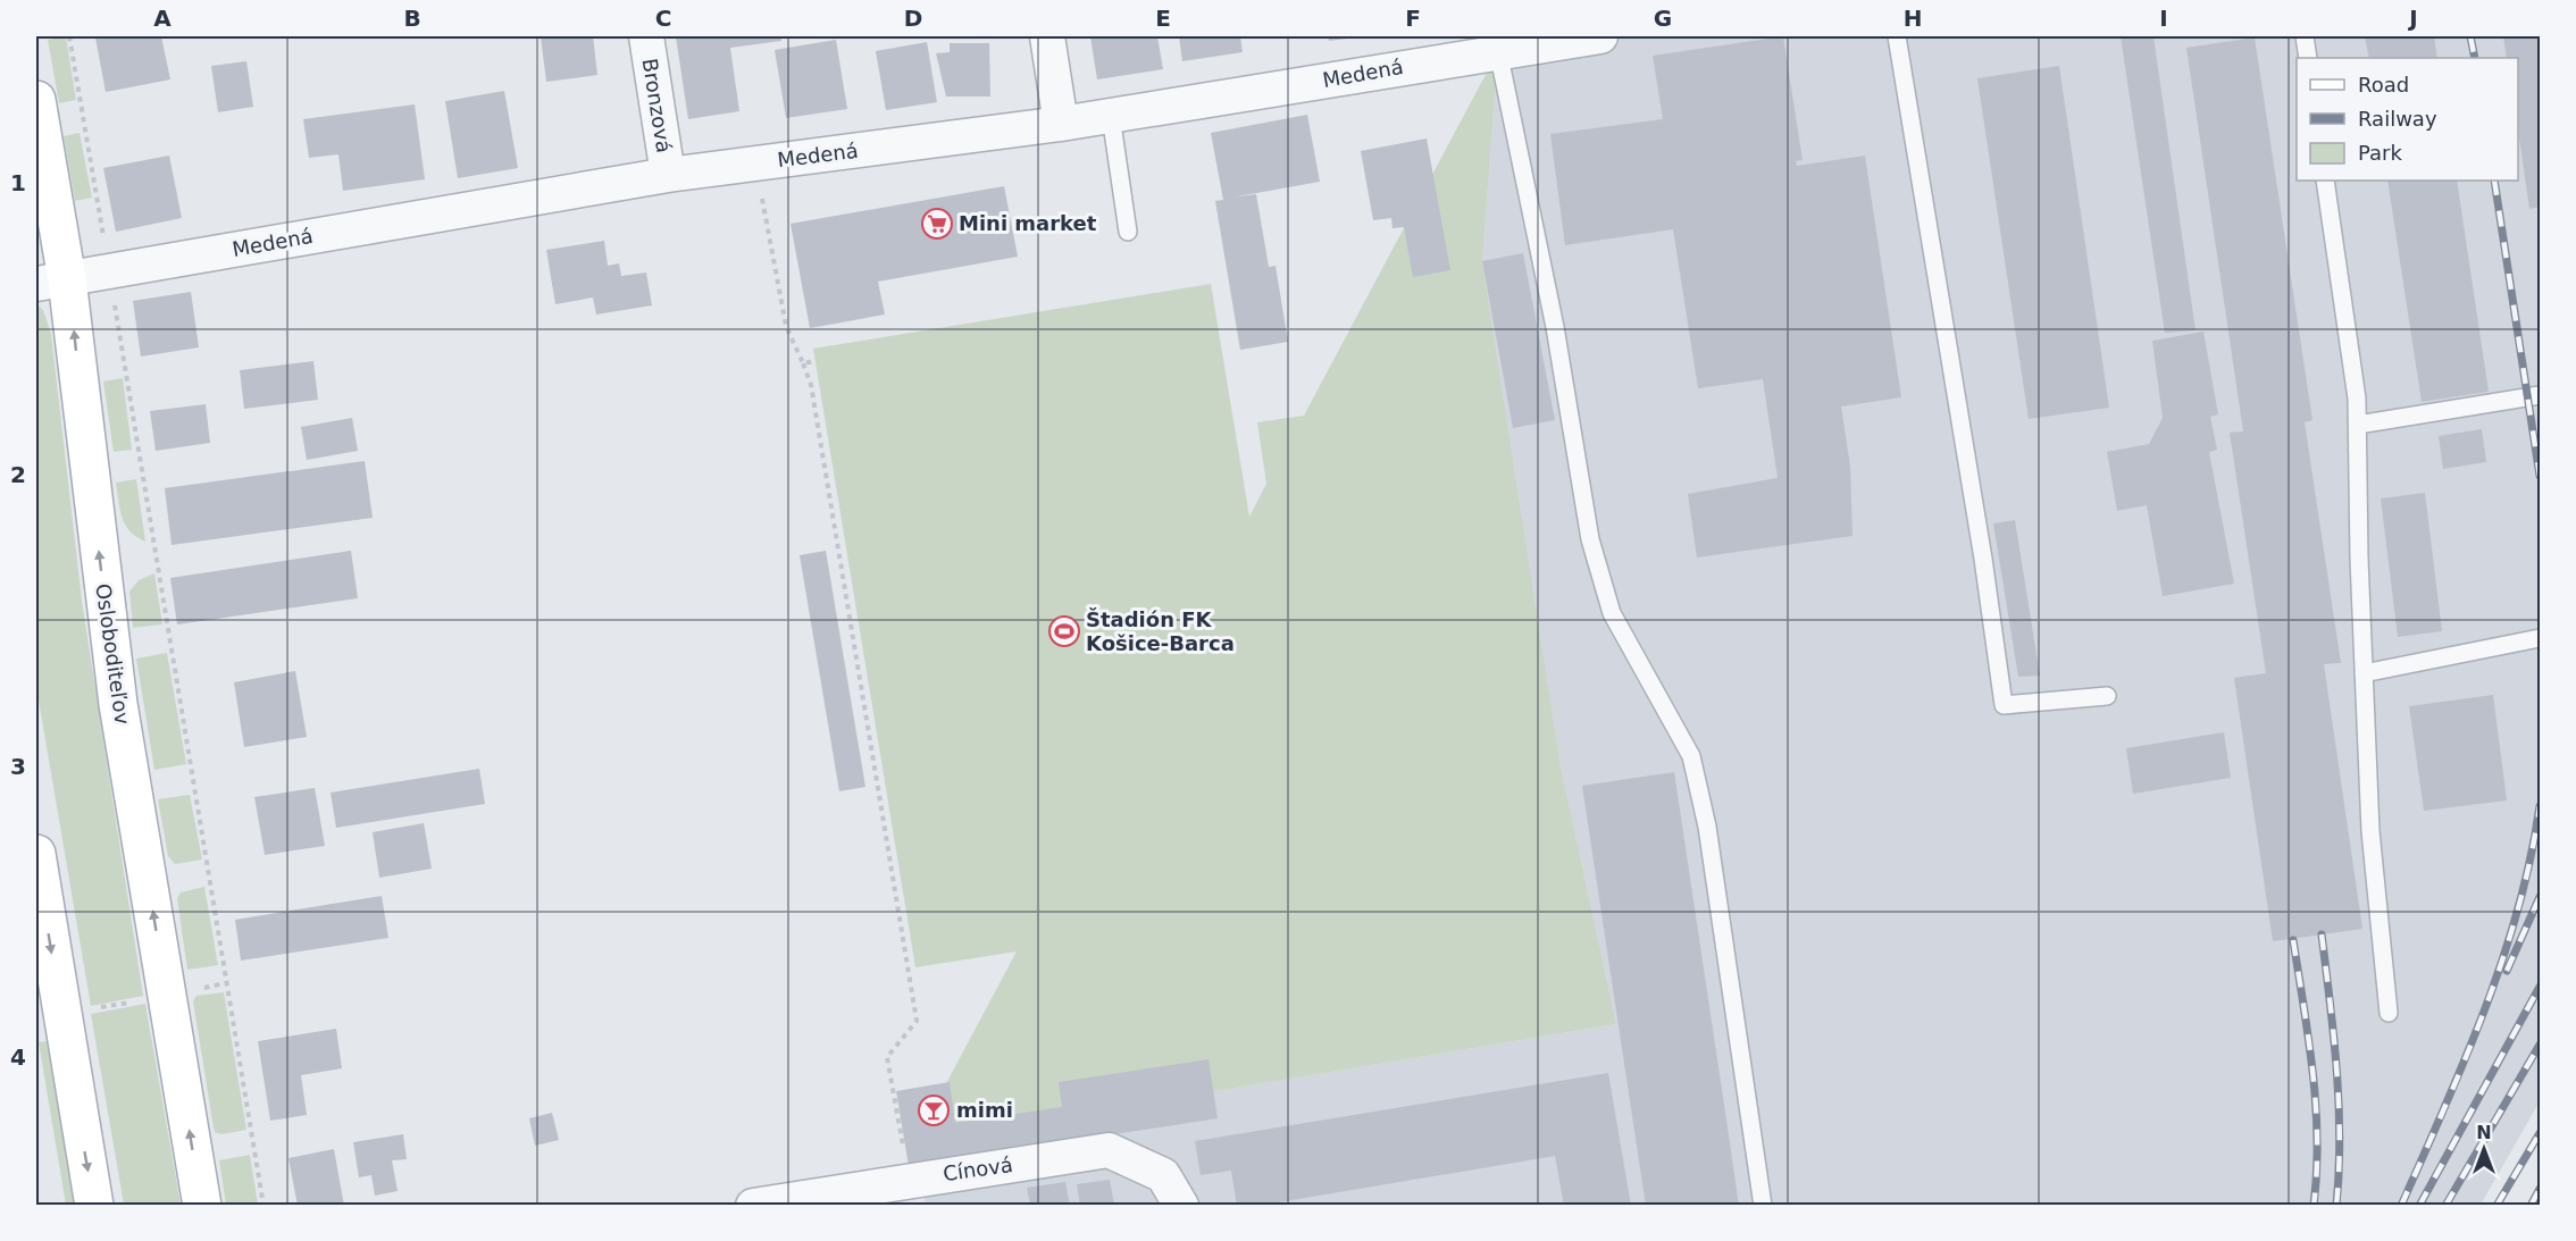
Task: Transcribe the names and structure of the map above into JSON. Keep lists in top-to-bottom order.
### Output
{
  "streets": {
    "main road": ["Osloboditeľov"],
    "street": ["Medená", "Bronzová", "Cínová"]
  },
  "crossings": [
    ["Medená", "Bronzová"],
    ["Medená", "Osloboditeľov"]
  ],
  "places": {
    "supermarket": ["Mini market"],
    "sports": ["Štadión FK Košice-Barca"],
    "bar": ["mimi"]
  },
  "legend": ["Road", "Railway", "Park"],
  "north": "top",
  "grid": {
    "columns": [
      "A",
      "B",
      "C",
      "D",
      "E",
      "F",
      "G",
      "H",
      "I",
      "J"
    ],
    "rows": [
      "1",
      "2",
      "3",
      "4"
    ]
  }
}
